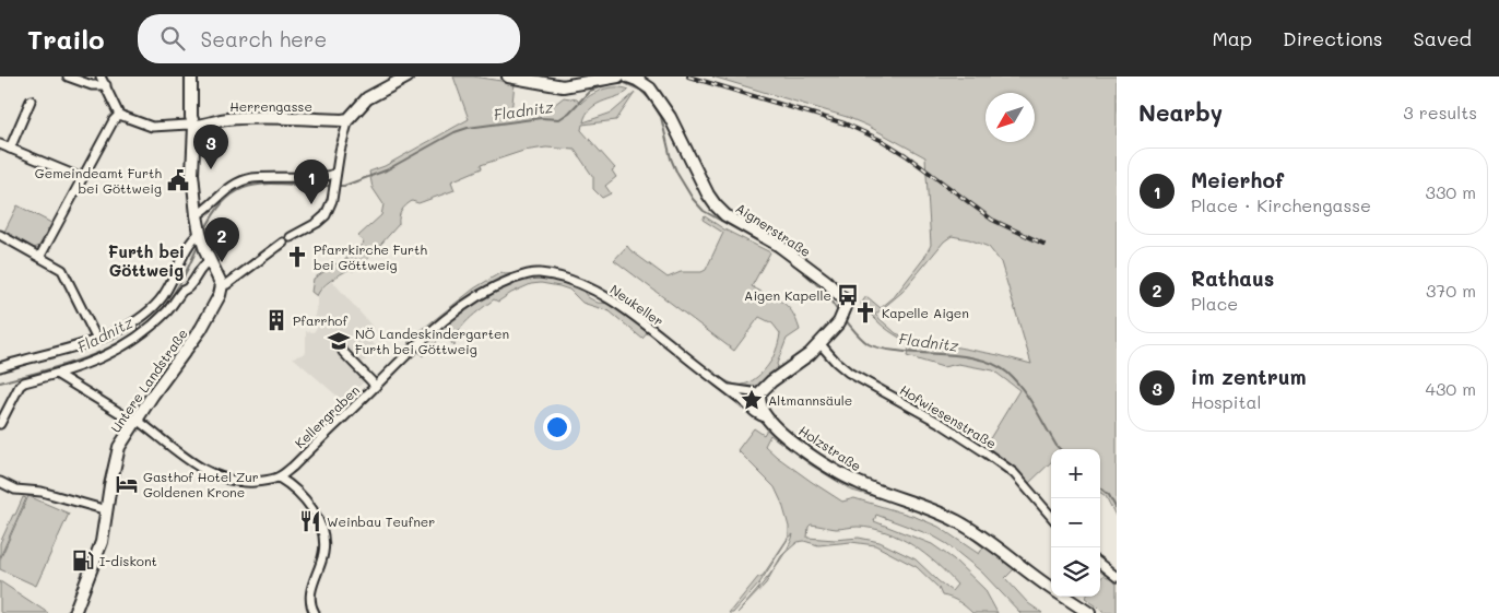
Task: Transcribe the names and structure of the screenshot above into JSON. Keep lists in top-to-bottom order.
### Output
{
  "streets": {
    "street": [
      "Herrengasse",
      "Aignerstraße",
      "Neukeller",
      "Untere Landstraße",
      "Kellergraben",
      "Hofwiesenstraße",
      "Holzstraße"
    ]
  },
  "crossings": [
    ["Aignerstraße", "Hofwiesenstraße"],
    ["Neukeller", "Kellergraben"],
    ["Neukeller", "Holzstraße"],
    ["Untere Landstraße", "Kellergraben"]
  ],
  "districts": ["Furth bei Göttweig"],
  "water": ["Fladnitz"],
  "places": {
    "public building": ["Gemeindeamt Furth bei Göttweig"],
    "church": ["Pfarrkirche Furth bei Göttweig", "Kapelle Aigen"],
    "bus stop": ["Aigen Kapelle"],
    "building": ["Pfarrhof"],
    "school or university": ["NÖ Landeskindergarten Furth bei Göttweig"],
    "place": ["Altmannsäule"],
    "hotel": ["Gasthof Hotel Zur Goldenen Krone"],
    "restaurant": ["Weinbau Teufner"],
    "fuel station": ["I-diskont"]
  },
  "north": "bottom left",
  "page": {
    "header": "Trailo",
    "search": "Search here",
    "nav": ["Map", "Directions", "Saved"],
    "heading": ["Nearby", "3 results"],
    "pins": ["3", "1", "2"],
    "list": [
      {
        "mark": "1",
        "name": "Meierhof",
        "note": "Place · Kirchengasse",
        "value": "330 m"
      },
      {
        "mark": "2",
        "name": "Rathaus",
        "note": "Place",
        "value": "370 m"
      },
      {
        "mark": "3",
        "name": "im zentrum",
        "note": "Hospital",
        "value": "430 m"
      }
    ],
    "map_buttons": ["+", "−"]
  }
}
